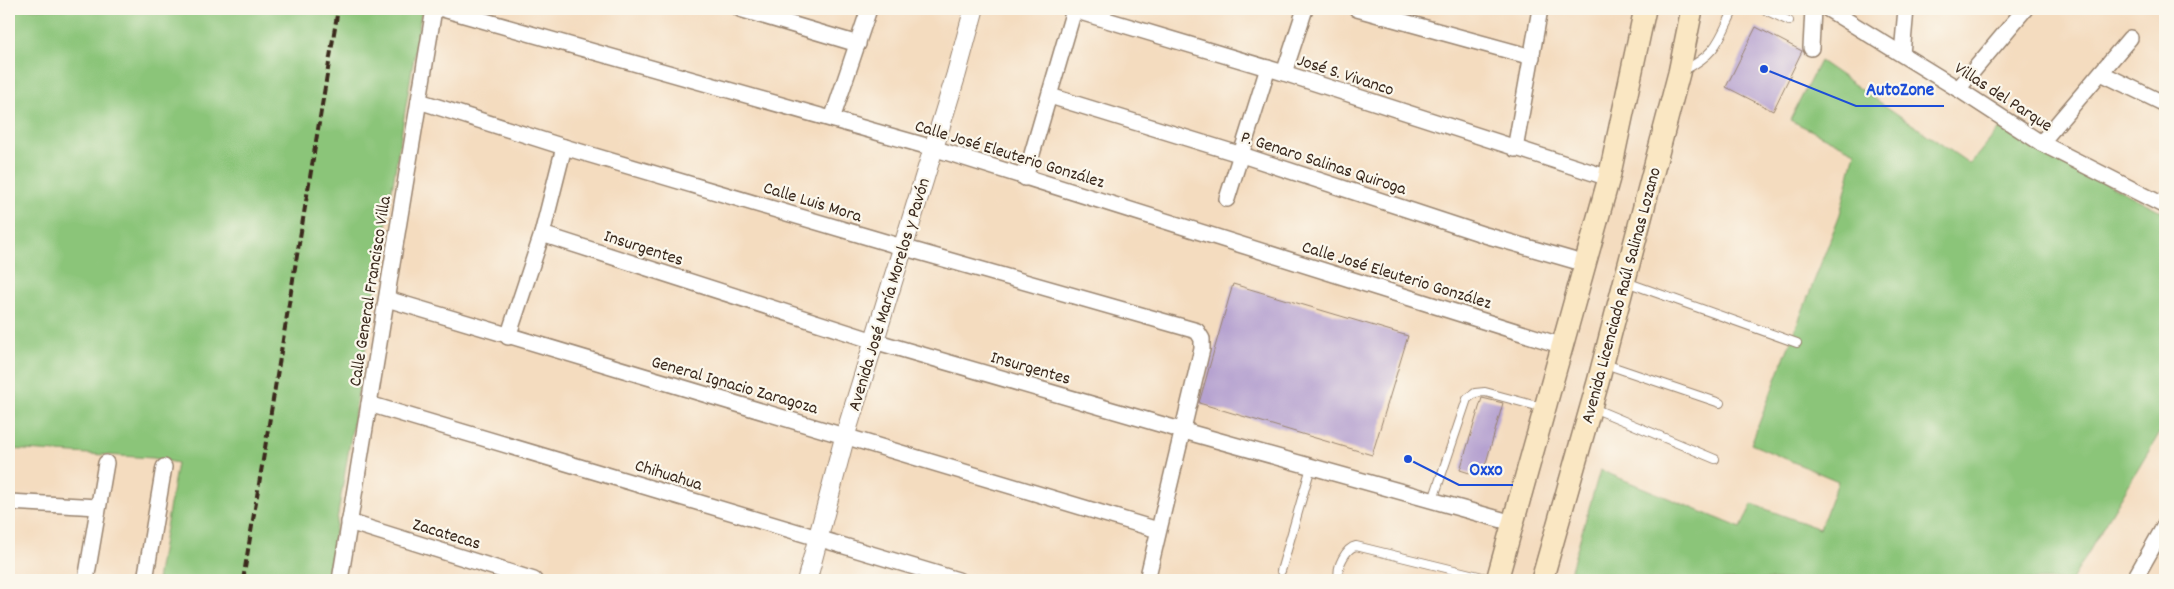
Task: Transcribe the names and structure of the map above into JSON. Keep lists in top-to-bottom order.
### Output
{
  "streets": {
    "main road": ["Avenida Licenciado Raúl Salinas Lozano"],
    "street": [
      "José S. Vivanco",
      "Villas del Parque",
      "Calle José Eleuterio González",
      "P. Genaro Salinas Quiroga",
      "Calle Luis Mora",
      "Insurgentes",
      "Calle General Francisco Villa",
      "Avenida José María Morelos y Pavón",
      "General Ignacio Zaragoza",
      "Chihuahua",
      "Zacatecas"
    ]
  },
  "crossings": [
    ["Calle José Eleuterio González", "Avenida José María Morelos y Pavón"],
    ["Calle Luis Mora", "Insurgentes"],
    ["Calle Luis Mora", "Calle General Francisco Villa"],
    ["Calle Luis Mora", "Avenida José María Morelos y Pavón"],
    ["Insurgentes", "Avenida José María Morelos y Pavón"],
    ["Calle General Francisco Villa", "General Ignacio Zaragoza"],
    ["Calle General Francisco Villa", "Chihuahua"],
    ["Calle General Francisco Villa", "Zacatecas"],
    ["Avenida José María Morelos y Pavón", "General Ignacio Zaragoza"],
    ["Avenida José María Morelos y Pavón", "Chihuahua"]
  ],
  "places": ["AutoZone", "Oxxo"]
}
